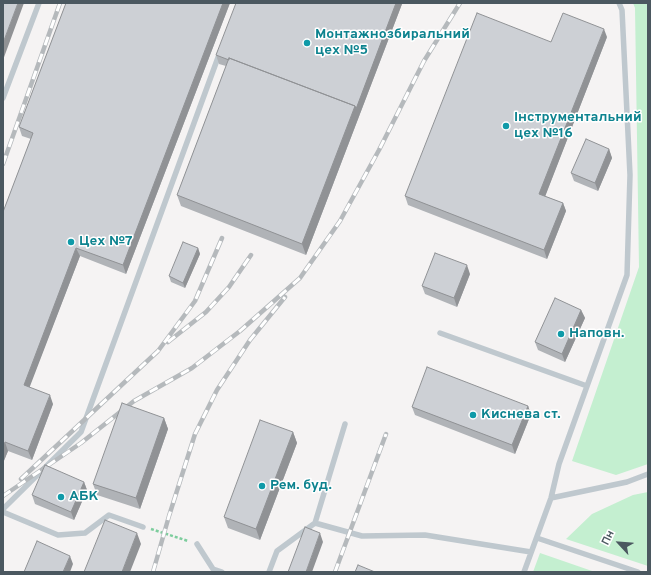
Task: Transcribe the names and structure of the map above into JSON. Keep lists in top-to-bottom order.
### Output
{
  "places": [
    "Монтажнозбиральний цех №5",
    "Інструментальний цех №16",
    "Цех №7",
    "Наповн.",
    "Киснева ст.",
    "Рем. буд.",
    "АБК"
  ],
  "north": "top left"
}
